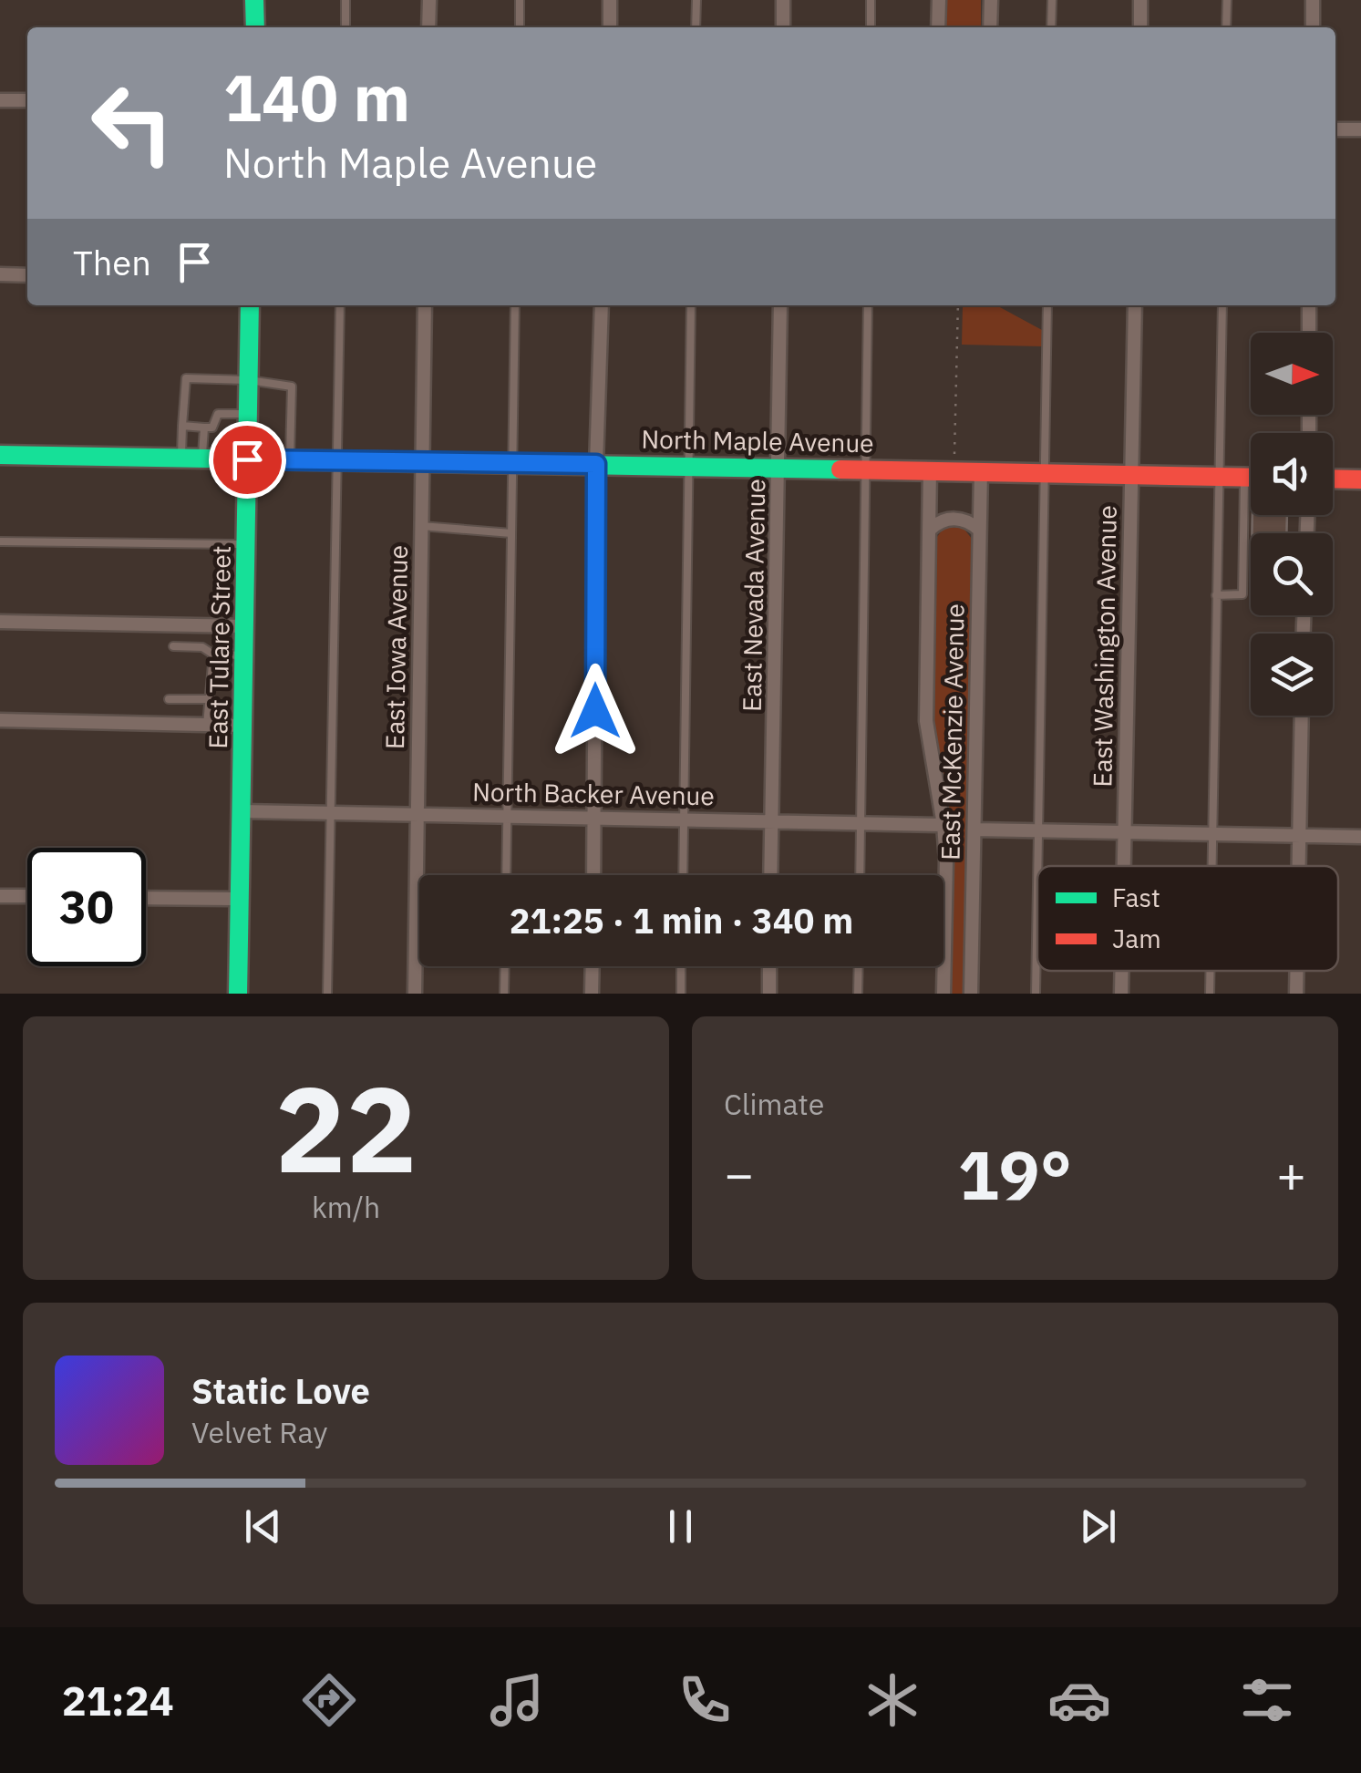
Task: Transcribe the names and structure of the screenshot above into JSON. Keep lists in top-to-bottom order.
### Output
{
  "streets": {
    "main road": ["North Maple Avenue", "East Tulare Street"],
    "street": [
      "East Nevada Avenue",
      "East Washington Avenue",
      "East Iowa Avenue",
      "East McKenzie Avenue",
      "North Backer Avenue"
    ]
  },
  "crossings": [
    ["North Maple Avenue", "East Nevada Avenue"],
    ["North Maple Avenue", "East Washington Avenue"],
    ["North Maple Avenue", "East Tulare Street"],
    ["North Maple Avenue", "East Iowa Avenue"],
    ["North Maple Avenue", "East McKenzie Avenue"],
    ["East Nevada Avenue", "North Backer Avenue"],
    ["East Tulare Street", "North Backer Avenue"],
    ["East Iowa Avenue", "North Backer Avenue"],
    ["East McKenzie Avenue", "North Backer Avenue"]
  ],
  "legend": ["Fast", "Jam"],
  "north": "right",
  "page": {
    "turn": ["140 m", "North Maple Avenue"],
    "then": "Then",
    "limit": "30",
    "trip": "21:25 · 1 min · 340 m",
    "tile": [
      ["22", "km/h"],
      "Climate"
    ],
    "heat": ["−", "19°", "+"],
    "song": ["Static Love", "Velvet Ray"],
    "tabs": "21:24"
  }
}
